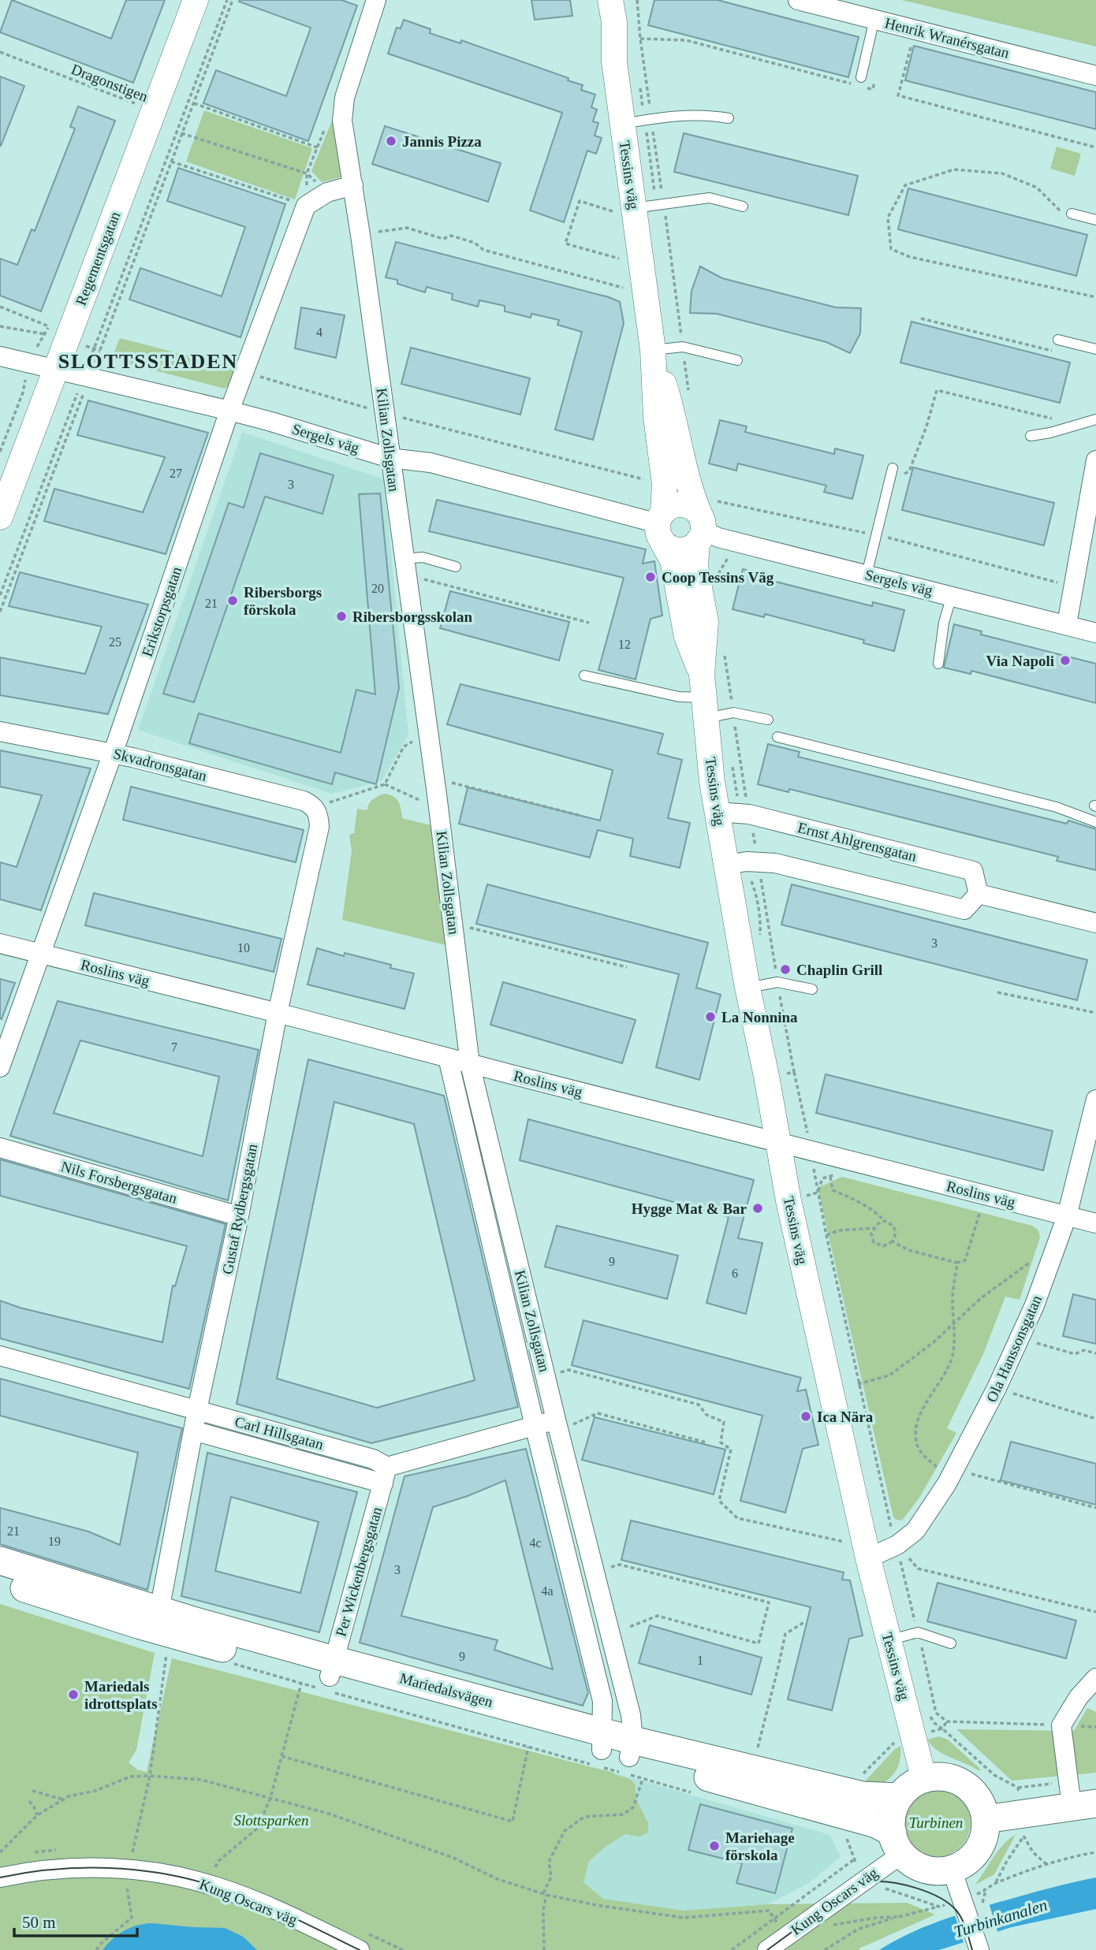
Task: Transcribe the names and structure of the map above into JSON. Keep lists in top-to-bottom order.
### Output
{
  "streets": {
    "main road": ["Mariedalsvägen"],
    "street": [
      "Henrik Wranérsgatan",
      "Tessins väg",
      "Regementsgatan",
      "Sergels väg",
      "Kilian Zollsgatan",
      "Erikstorpsgatan",
      "Skvadronsgatan",
      "Ernst Ahlgrensgatan",
      "Roslins väg",
      "Nils Forsbergsgatan",
      "Gustaf Rydbergsgatan",
      "Ola Hanssonsgatan",
      "Carl Hillsgatan",
      "Per Wickenbergsgatan",
      "Kung Oscars väg"
    ],
    "path": ["Dragonstigen"]
  },
  "crossings": [
    ["Dragonstigen", "Regementsgatan"],
    ["Tessins väg", "Sergels väg"],
    ["Tessins väg", "Ernst Ahlgrensgatan"],
    ["Tessins väg", "Roslins väg"],
    ["Tessins väg", "Ola Hanssonsgatan"],
    ["Tessins väg", "Mariedalsvägen"],
    ["Tessins väg", "Kung Oscars väg"],
    ["Regementsgatan", "Sergels väg"],
    ["Sergels väg", "Kilian Zollsgatan"],
    ["Sergels väg", "Erikstorpsgatan"],
    ["Kilian Zollsgatan", "Roslins väg"],
    ["Kilian Zollsgatan", "Mariedalsvägen"],
    ["Erikstorpsgatan", "Skvadronsgatan"],
    ["Erikstorpsgatan", "Roslins väg"],
    ["Skvadronsgatan", "Gustaf Rydbergsgatan"],
    ["Roslins väg", "Gustaf Rydbergsgatan"],
    ["Roslins väg", "Ola Hanssonsgatan"],
    ["Nils Forsbergsgatan", "Gustaf Rydbergsgatan"],
    ["Gustaf Rydbergsgatan", "Carl Hillsgatan"],
    ["Gustaf Rydbergsgatan", "Mariedalsvägen"],
    ["Carl Hillsgatan", "Per Wickenbergsgatan"],
    ["Per Wickenbergsgatan", "Mariedalsvägen"],
    ["Mariedalsvägen", "Kung Oscars väg"]
  ],
  "districts": ["SLOTTSSTADEN"],
  "water": ["Turbinkanalen"],
  "parks": ["Slottsparken", "Turbinen"],
  "places": [
    "Jannis Pizza",
    "Coop Tessins Väg",
    "Ribersborgs förskola",
    "Ribersborgsskolan",
    "Via Napoli",
    "Chaplin Grill",
    "La Nonnina",
    "Hygge Mat & Bar",
    "Ica Nära",
    "Mariedals idrottsplats",
    "Mariehage förskola"
  ],
  "house_numbers": [
    "4",
    "27",
    "3",
    "20",
    "21",
    "25",
    "12",
    "3",
    "10",
    "7",
    "9",
    "6",
    "21",
    "19",
    "4c",
    "3",
    "4a",
    "9",
    "1"
  ],
  "scale_bar": "50 m"
}
